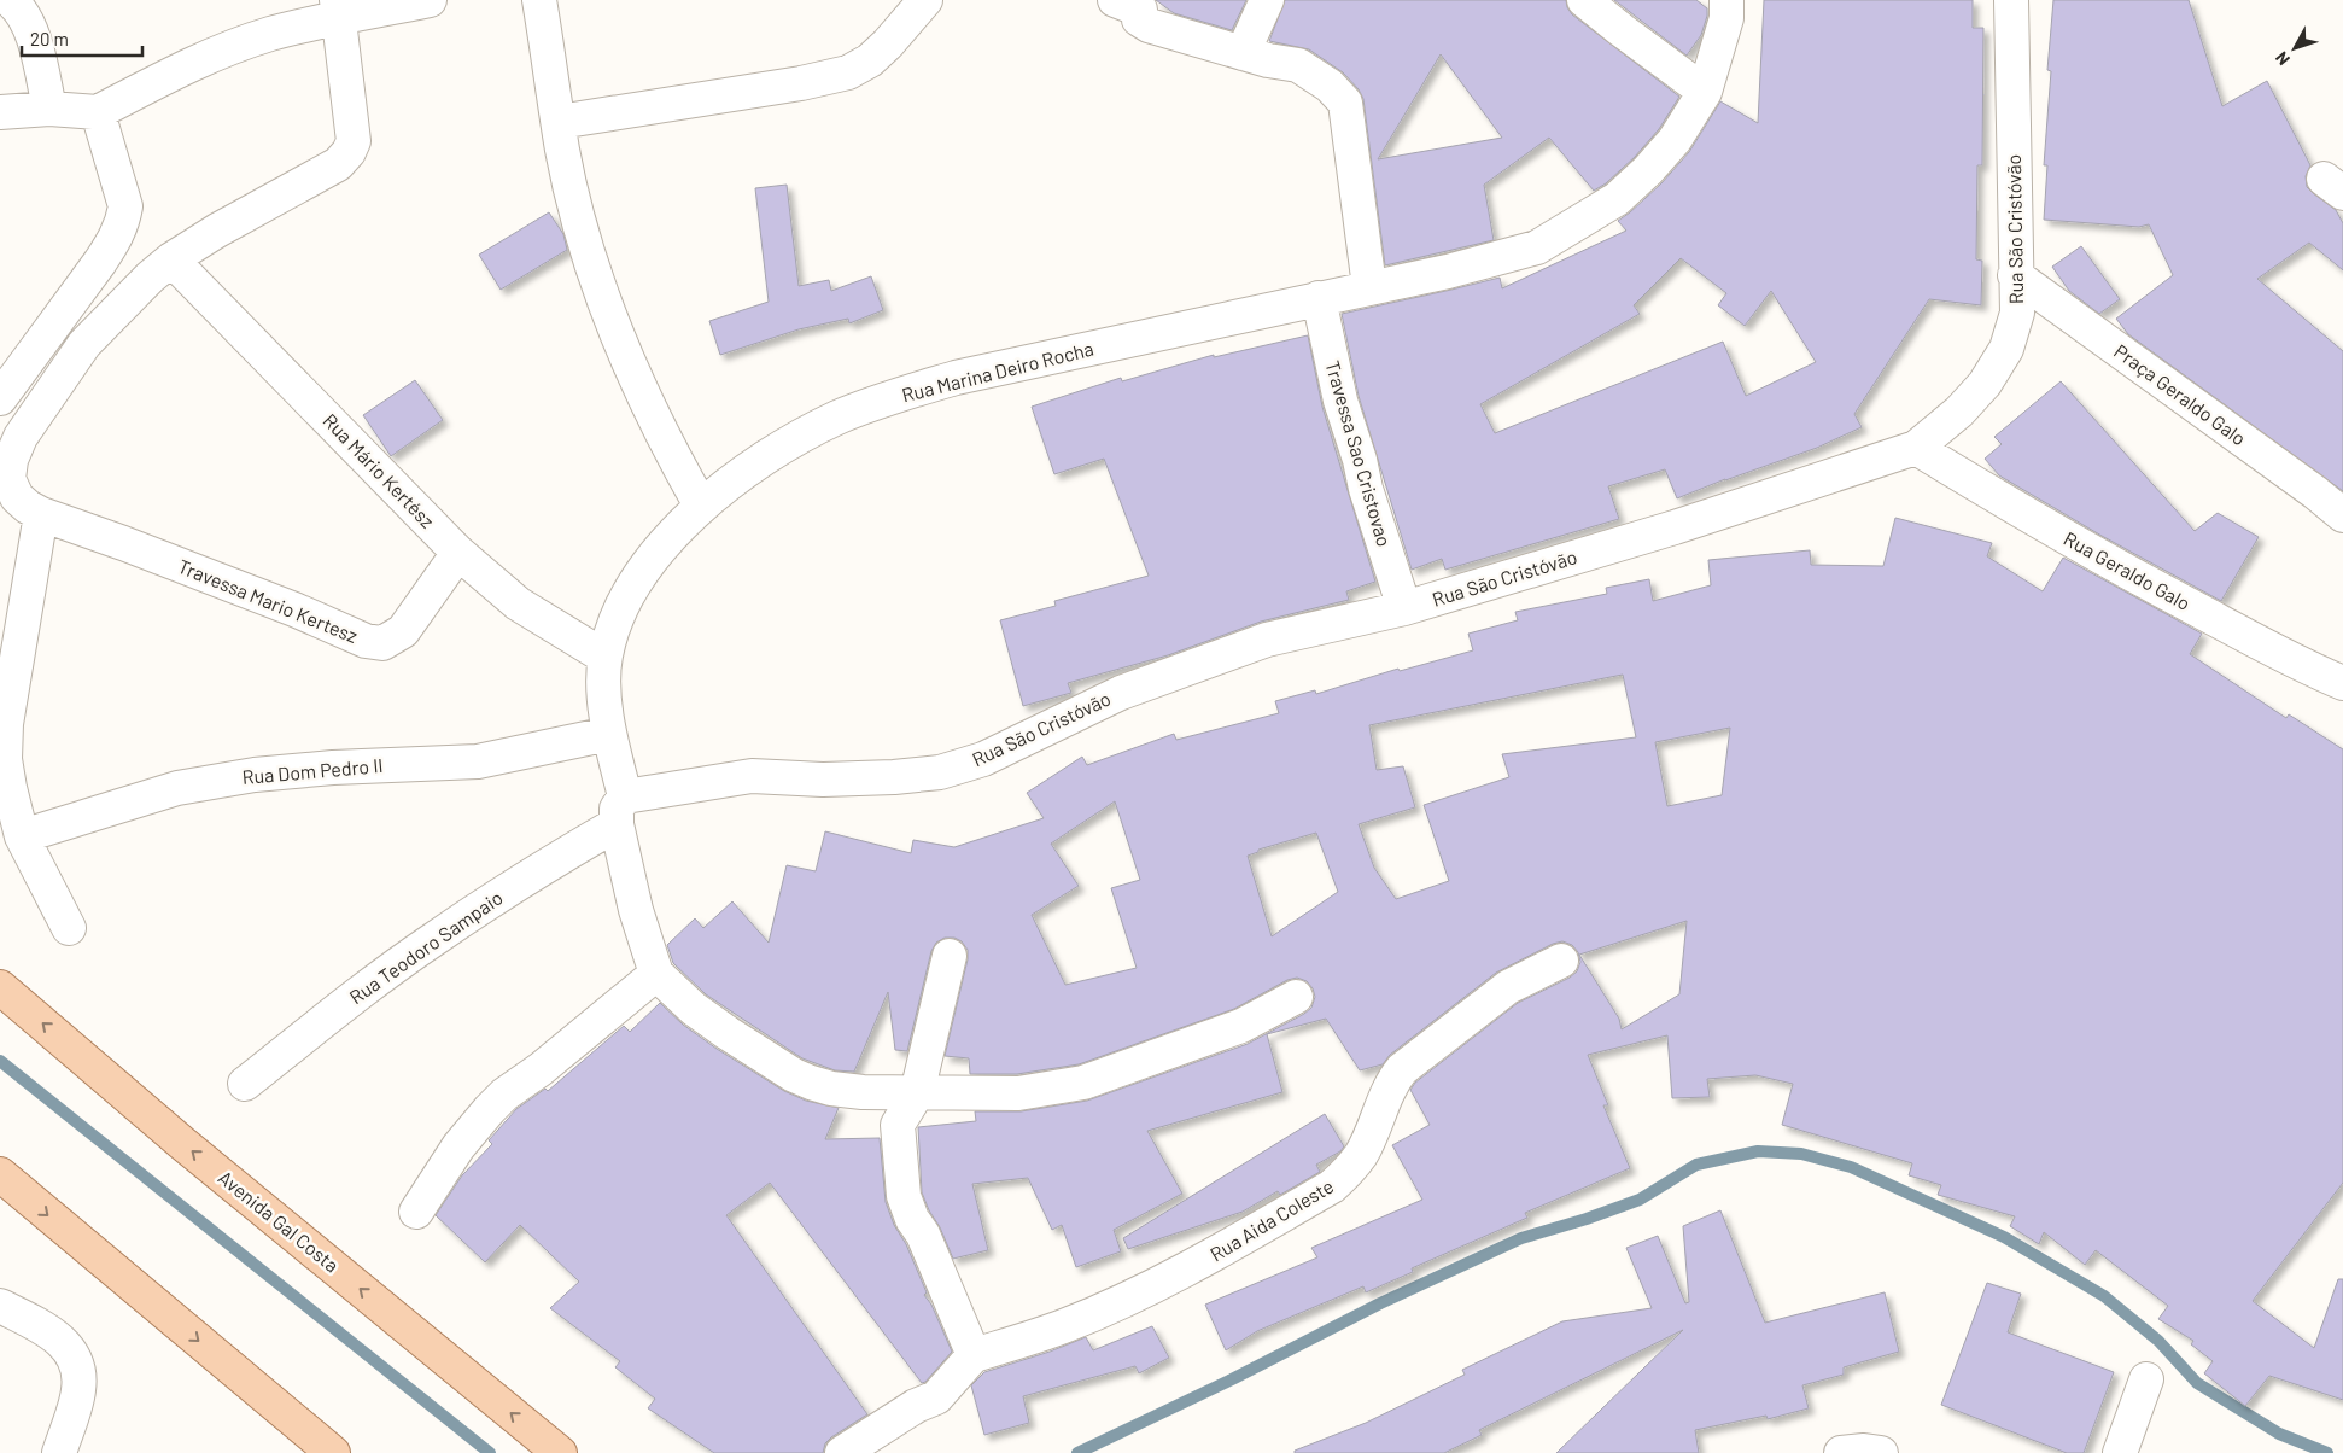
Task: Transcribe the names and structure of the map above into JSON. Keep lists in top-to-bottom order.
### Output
{
  "streets": {
    "main road": ["Avenida Gal Costa"],
    "street": [
      "Rua São Cristóvão",
      "Rua Marina Deiro Rocha",
      "Praça Geraldo Galo",
      "Travessa Sao Cristovao",
      "Rua Mário Kertész",
      "Rua Geraldo Galo",
      "Travessa Mario Kertesz",
      "Rua Dom Pedro II",
      "Rua Teodoro Sampaio",
      "Rua Aida Coleste"
    ]
  },
  "crossings": [
    ["Rua São Cristóvão", "Rua Marina Deiro Rocha"],
    ["Rua São Cristóvão", "Praça Geraldo Galo"],
    ["Rua São Cristóvão", "Travessa Sao Cristovao"],
    ["Rua São Cristóvão", "Rua Geraldo Galo"],
    ["Rua São Cristóvão", "Rua Teodoro Sampaio"],
    ["Rua Marina Deiro Rocha", "Travessa Sao Cristovao"],
    ["Rua Marina Deiro Rocha", "Rua Mário Kertész"],
    ["Rua Marina Deiro Rocha", "Rua Dom Pedro II"],
    ["Rua Marina Deiro Rocha", "Rua Teodoro Sampaio"],
    ["Rua Mário Kertész", "Travessa Mario Kertesz"]
  ],
  "scale_bar": "20 m",
  "north": "bottom left"
}
